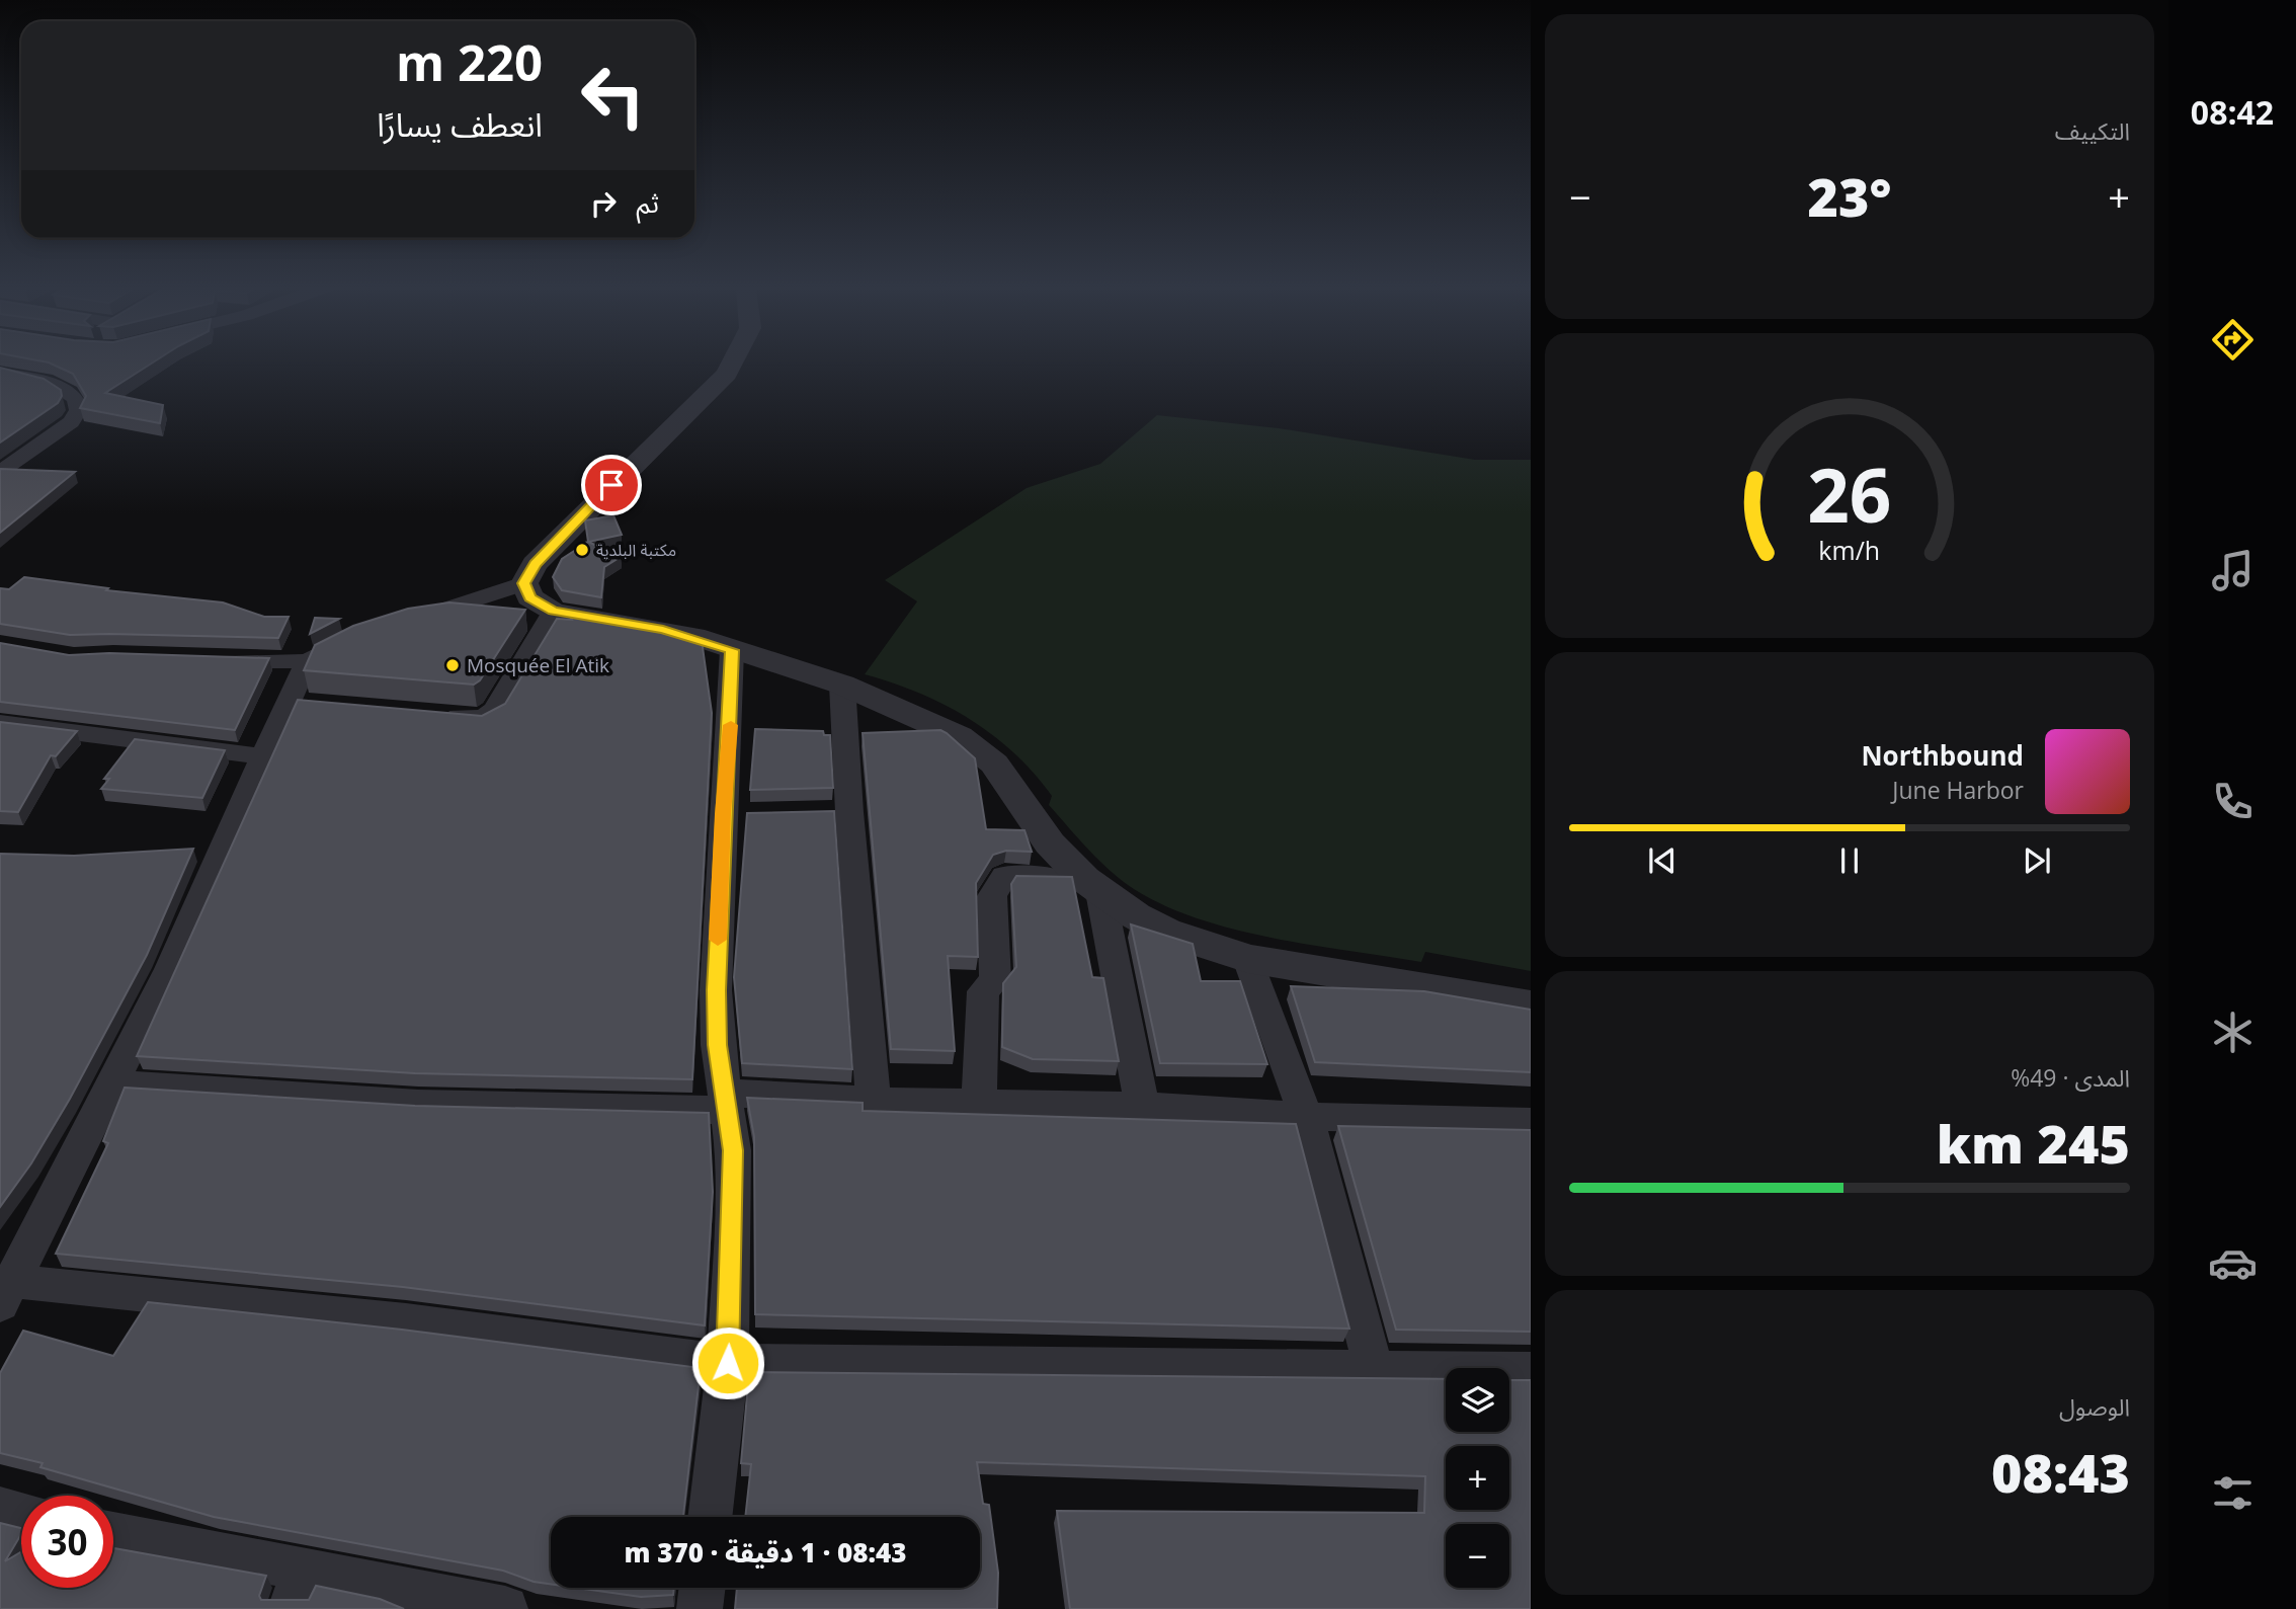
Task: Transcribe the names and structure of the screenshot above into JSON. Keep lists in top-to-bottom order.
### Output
{
  "places": ["مكتبة البلدية", "Mosquée El Atik"],
  "page": {
    "tabs": "08:42",
    "tile": [
      "التكييف",
      ["المدى · 49%", "245 km"],
      ["الوصول", "08:43"]
    ],
    "turn": ["220 m", "انعطف يسارًا"],
    "heat": ["−", "23°", "+"],
    "then": "ثم",
    "song": ["Northbound", "June Harbor"],
    "map_buttons": ["+", "−"],
    "limit": "30",
    "trip": "08:43 · 1 دقيقة · 370 m",
    "gauge": ["26", "km/h"]
  }
}
